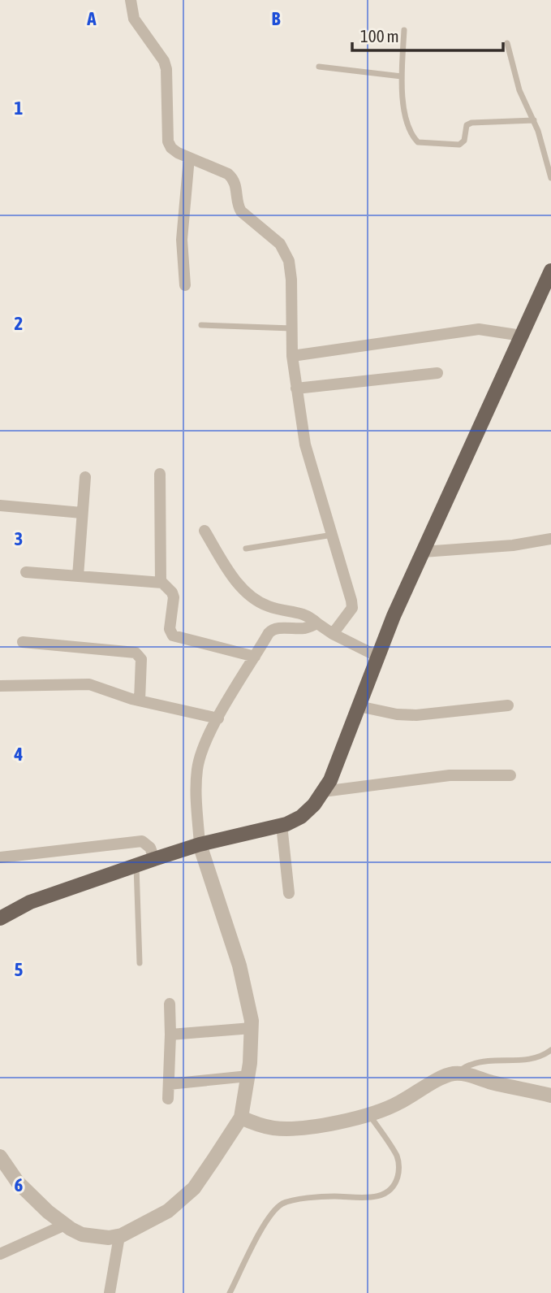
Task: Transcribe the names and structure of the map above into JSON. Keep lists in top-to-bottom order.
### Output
{
  "scale_bar": "100 m",
  "grid": {
    "columns": ["A", "B"],
    "rows": [
      "1",
      "2",
      "3",
      "4",
      "5",
      "6"
    ]
  }
}
